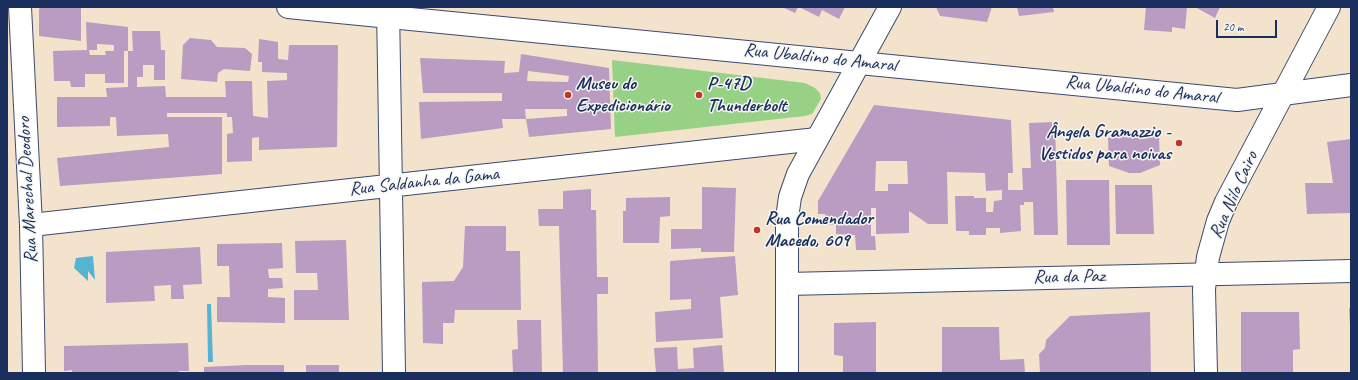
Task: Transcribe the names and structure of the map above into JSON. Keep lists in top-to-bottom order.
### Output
{
  "streets": {
    "street": [
      "Rua Ubaldino do Amaral",
      "Rua Saldanha da Gama",
      "Rua Marechal Deodoro",
      "Rua Nilo Cairo",
      "Rua da Paz"
    ]
  },
  "crossings": [
    ["Rua Ubaldino do Amaral", "Rua Nilo Cairo"],
    ["Rua Saldanha da Gama", "Rua Marechal Deodoro"],
    ["Rua Nilo Cairo", "Rua da Paz"]
  ],
  "places": [
    "Museu do Expedicionário",
    "P-47D Thunderbolt",
    "Ângela Gramazzio - Vestidos para noivas",
    "Rua Comendador Macedo, 609"
  ],
  "scale_bar": "20 m"
}
